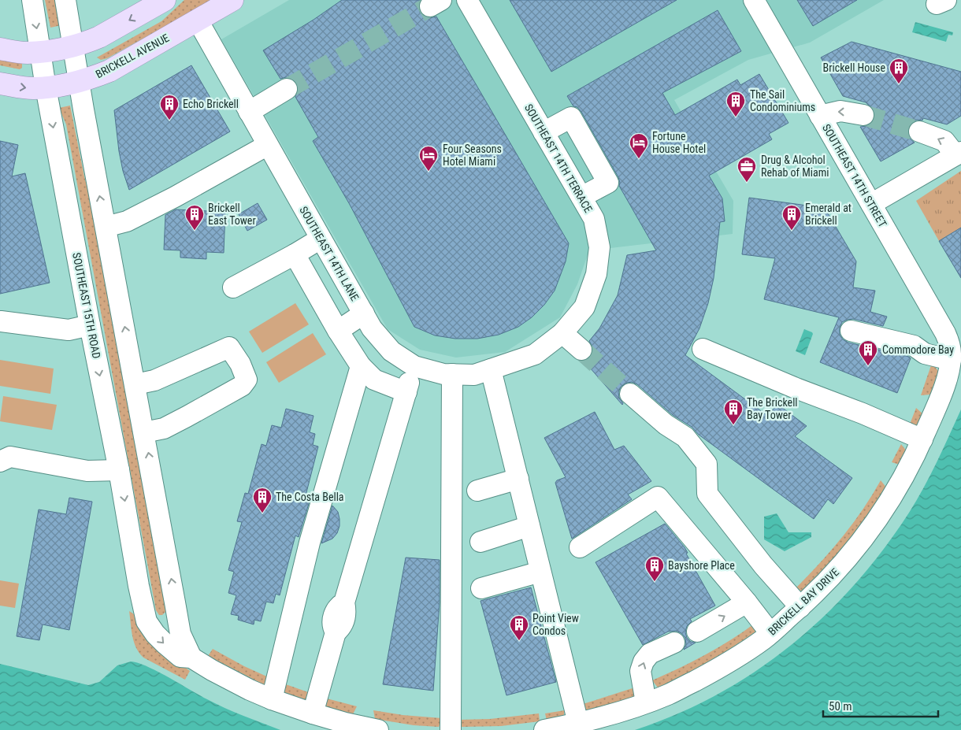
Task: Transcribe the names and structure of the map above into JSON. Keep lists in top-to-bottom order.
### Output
{
  "streets": {
    "main road": ["BRICKELL AVENUE"],
    "street": [
      "SOUTHEAST 14TH TERRACE",
      "SOUTHEAST 14TH STREET",
      "SOUTHEAST 14TH LANE",
      "SOUTHEAST 15TH ROAD",
      "BRICKELL BAY DRIVE"
    ]
  },
  "crossings": [
    ["BRICKELL AVENUE", "SOUTHEAST 14TH LANE"],
    ["BRICKELL AVENUE", "SOUTHEAST 15TH ROAD"],
    ["SOUTHEAST 14TH TERRACE", "SOUTHEAST 14TH LANE"],
    ["SOUTHEAST 14TH STREET", "BRICKELL BAY DRIVE"]
  ],
  "places": {
    "building": [
      "Brickell House",
      "The Sail Condominiums",
      "Echo Brickell",
      "Brickell East Tower",
      "Emerald at Brickell",
      "Commodore Bay",
      "The Brickell Bay Tower",
      "The Costa Bella",
      "Bayshore Place",
      "Point View Condos"
    ],
    "hotel": ["Fortune House Hotel", "Four Seasons Hotel Miami"],
    "office": ["Drug & Alcohol Rehab of Miami"]
  },
  "scale_bar": "50 m"
}
